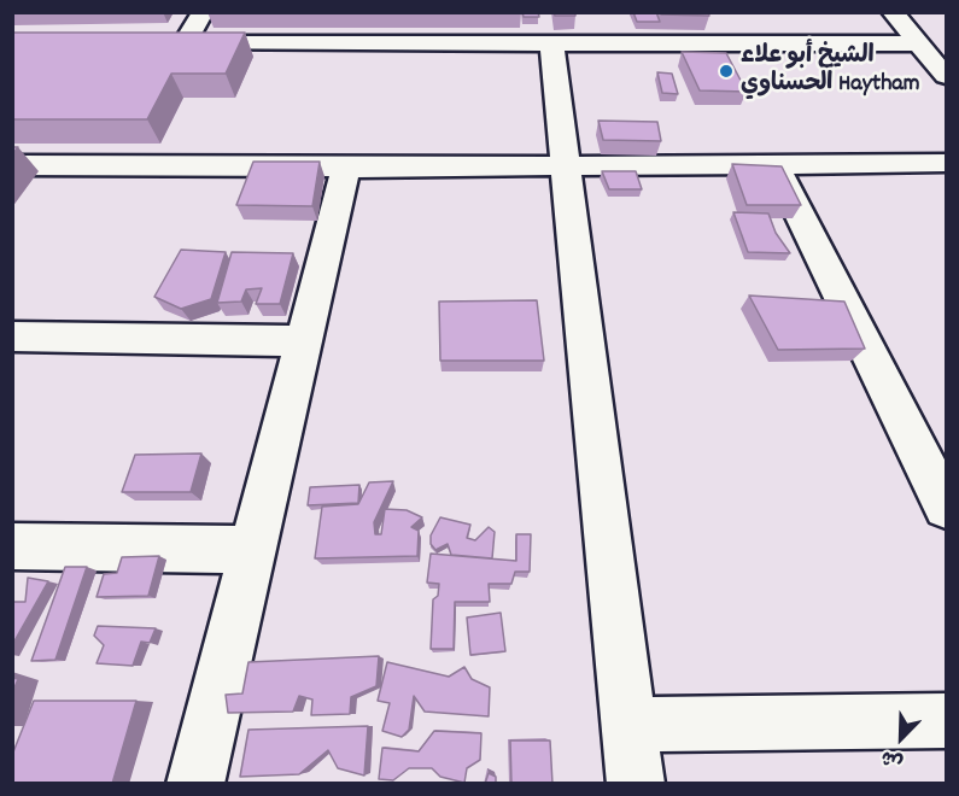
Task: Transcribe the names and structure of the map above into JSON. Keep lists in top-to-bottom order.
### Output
{
  "places": ["الشيخ أبو علاء الحسناوي Haytham"],
  "north": "bottom left"
}
